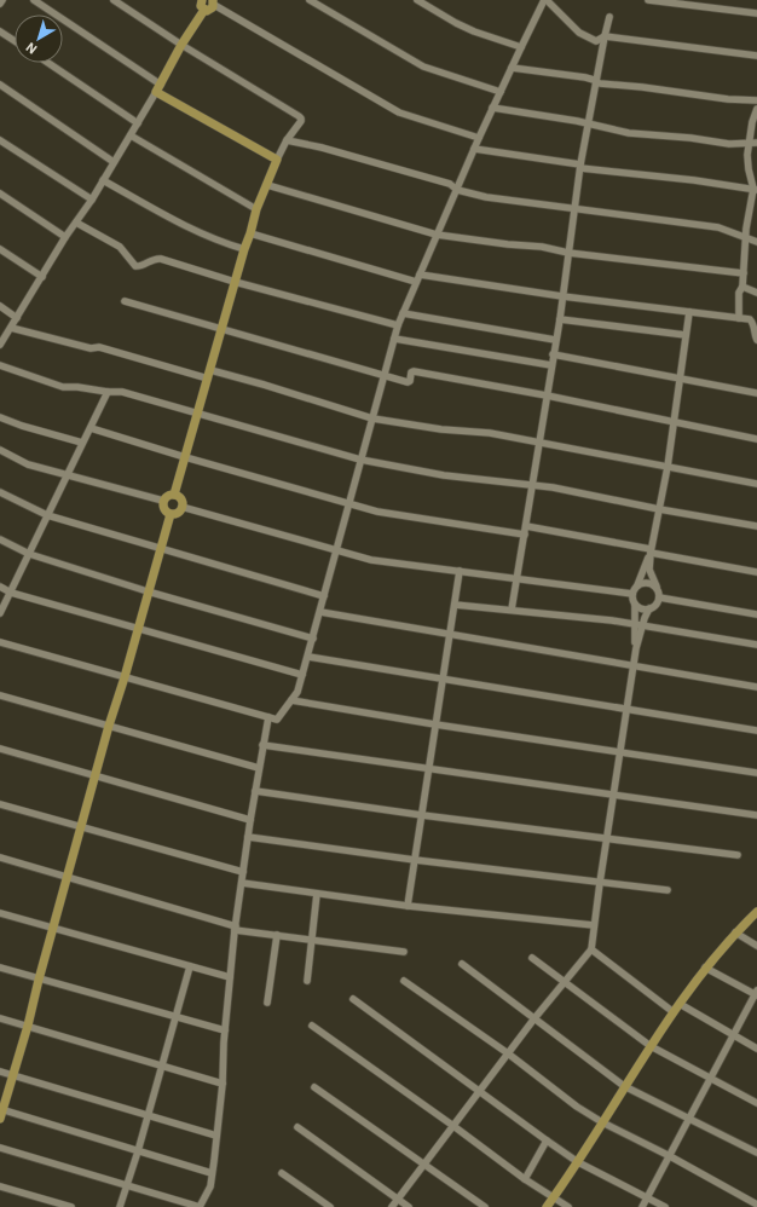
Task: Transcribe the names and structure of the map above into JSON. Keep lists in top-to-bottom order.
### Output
{
  "north": "bottom left"
}
